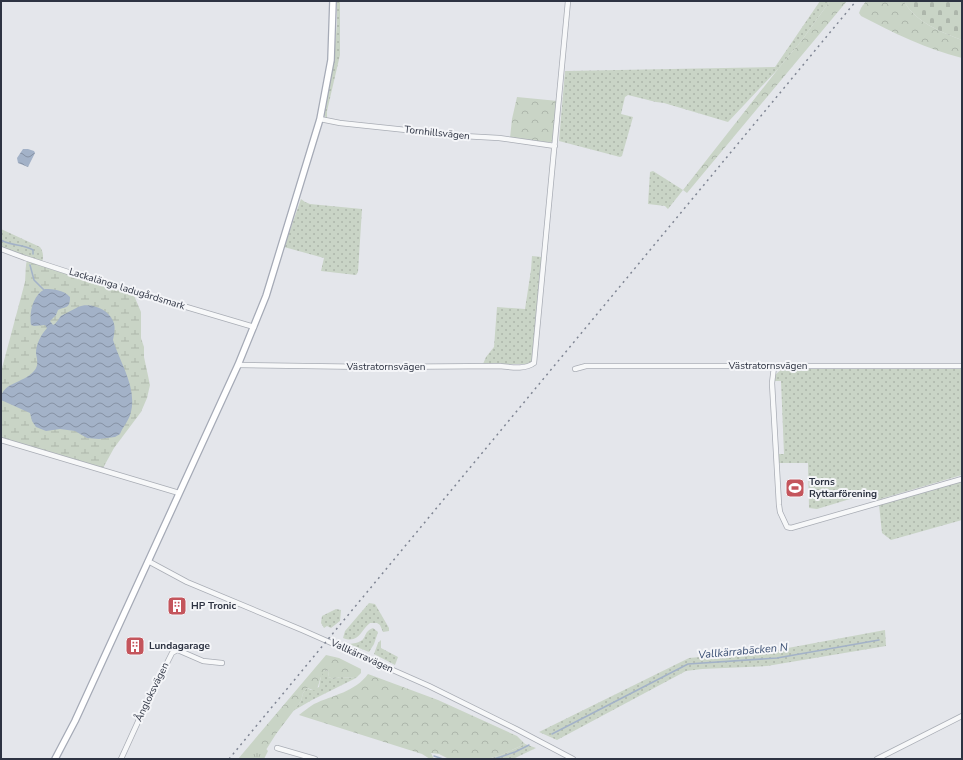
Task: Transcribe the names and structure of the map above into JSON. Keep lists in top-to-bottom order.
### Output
{
  "streets": {
    "street": [
      "Tornhillsvägen",
      "Lackalänga ladugårdsmark",
      "Västratornsvägen",
      "Vallkärravägen",
      "Ångloksvägen"
    ]
  },
  "crossings": [
    ["Tornhillsvägen", "Västratornsvägen"]
  ],
  "water": ["Vallkärrabäcken N"],
  "places": {
    "sports": ["Torns Ryttarförening"],
    "building": ["HP Tronic", "Lundagarage"]
  }
}
